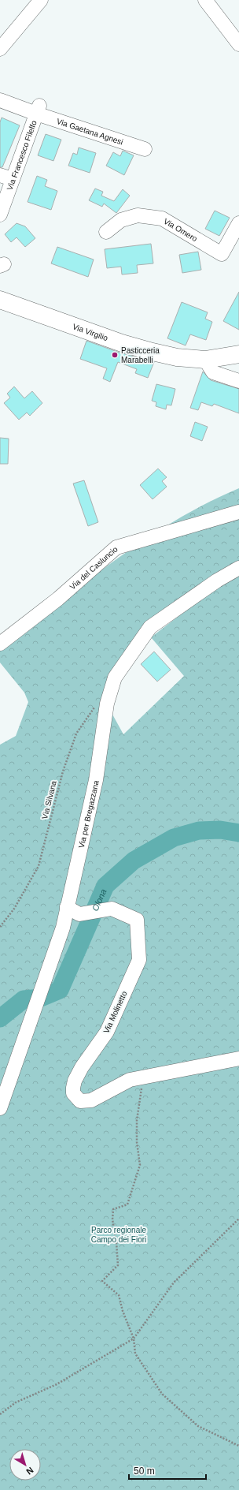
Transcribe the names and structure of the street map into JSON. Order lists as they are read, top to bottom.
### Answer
{
  "streets": {
    "main road": ["Via Virgilio"],
    "street": [
      "Via Gaetana Agnesi",
      "Via Francesco Filelfo",
      "Via Omero",
      "Via del Casluncio",
      "Via per Bregazzana",
      "Via Molinetto"
    ],
    "path": ["Via Silvana"]
  },
  "crossings": [
    ["Via Gaetana Agnesi", "Via Francesco Filelfo"],
    ["Via per Bregazzana", "Via Molinetto"]
  ],
  "water": ["Olona"],
  "parks": ["Parco regionale Campo dei Fiori"],
  "places": ["Pasticceria Marabelli"],
  "scale_bar": "50 m",
  "north": "bottom right"
}
